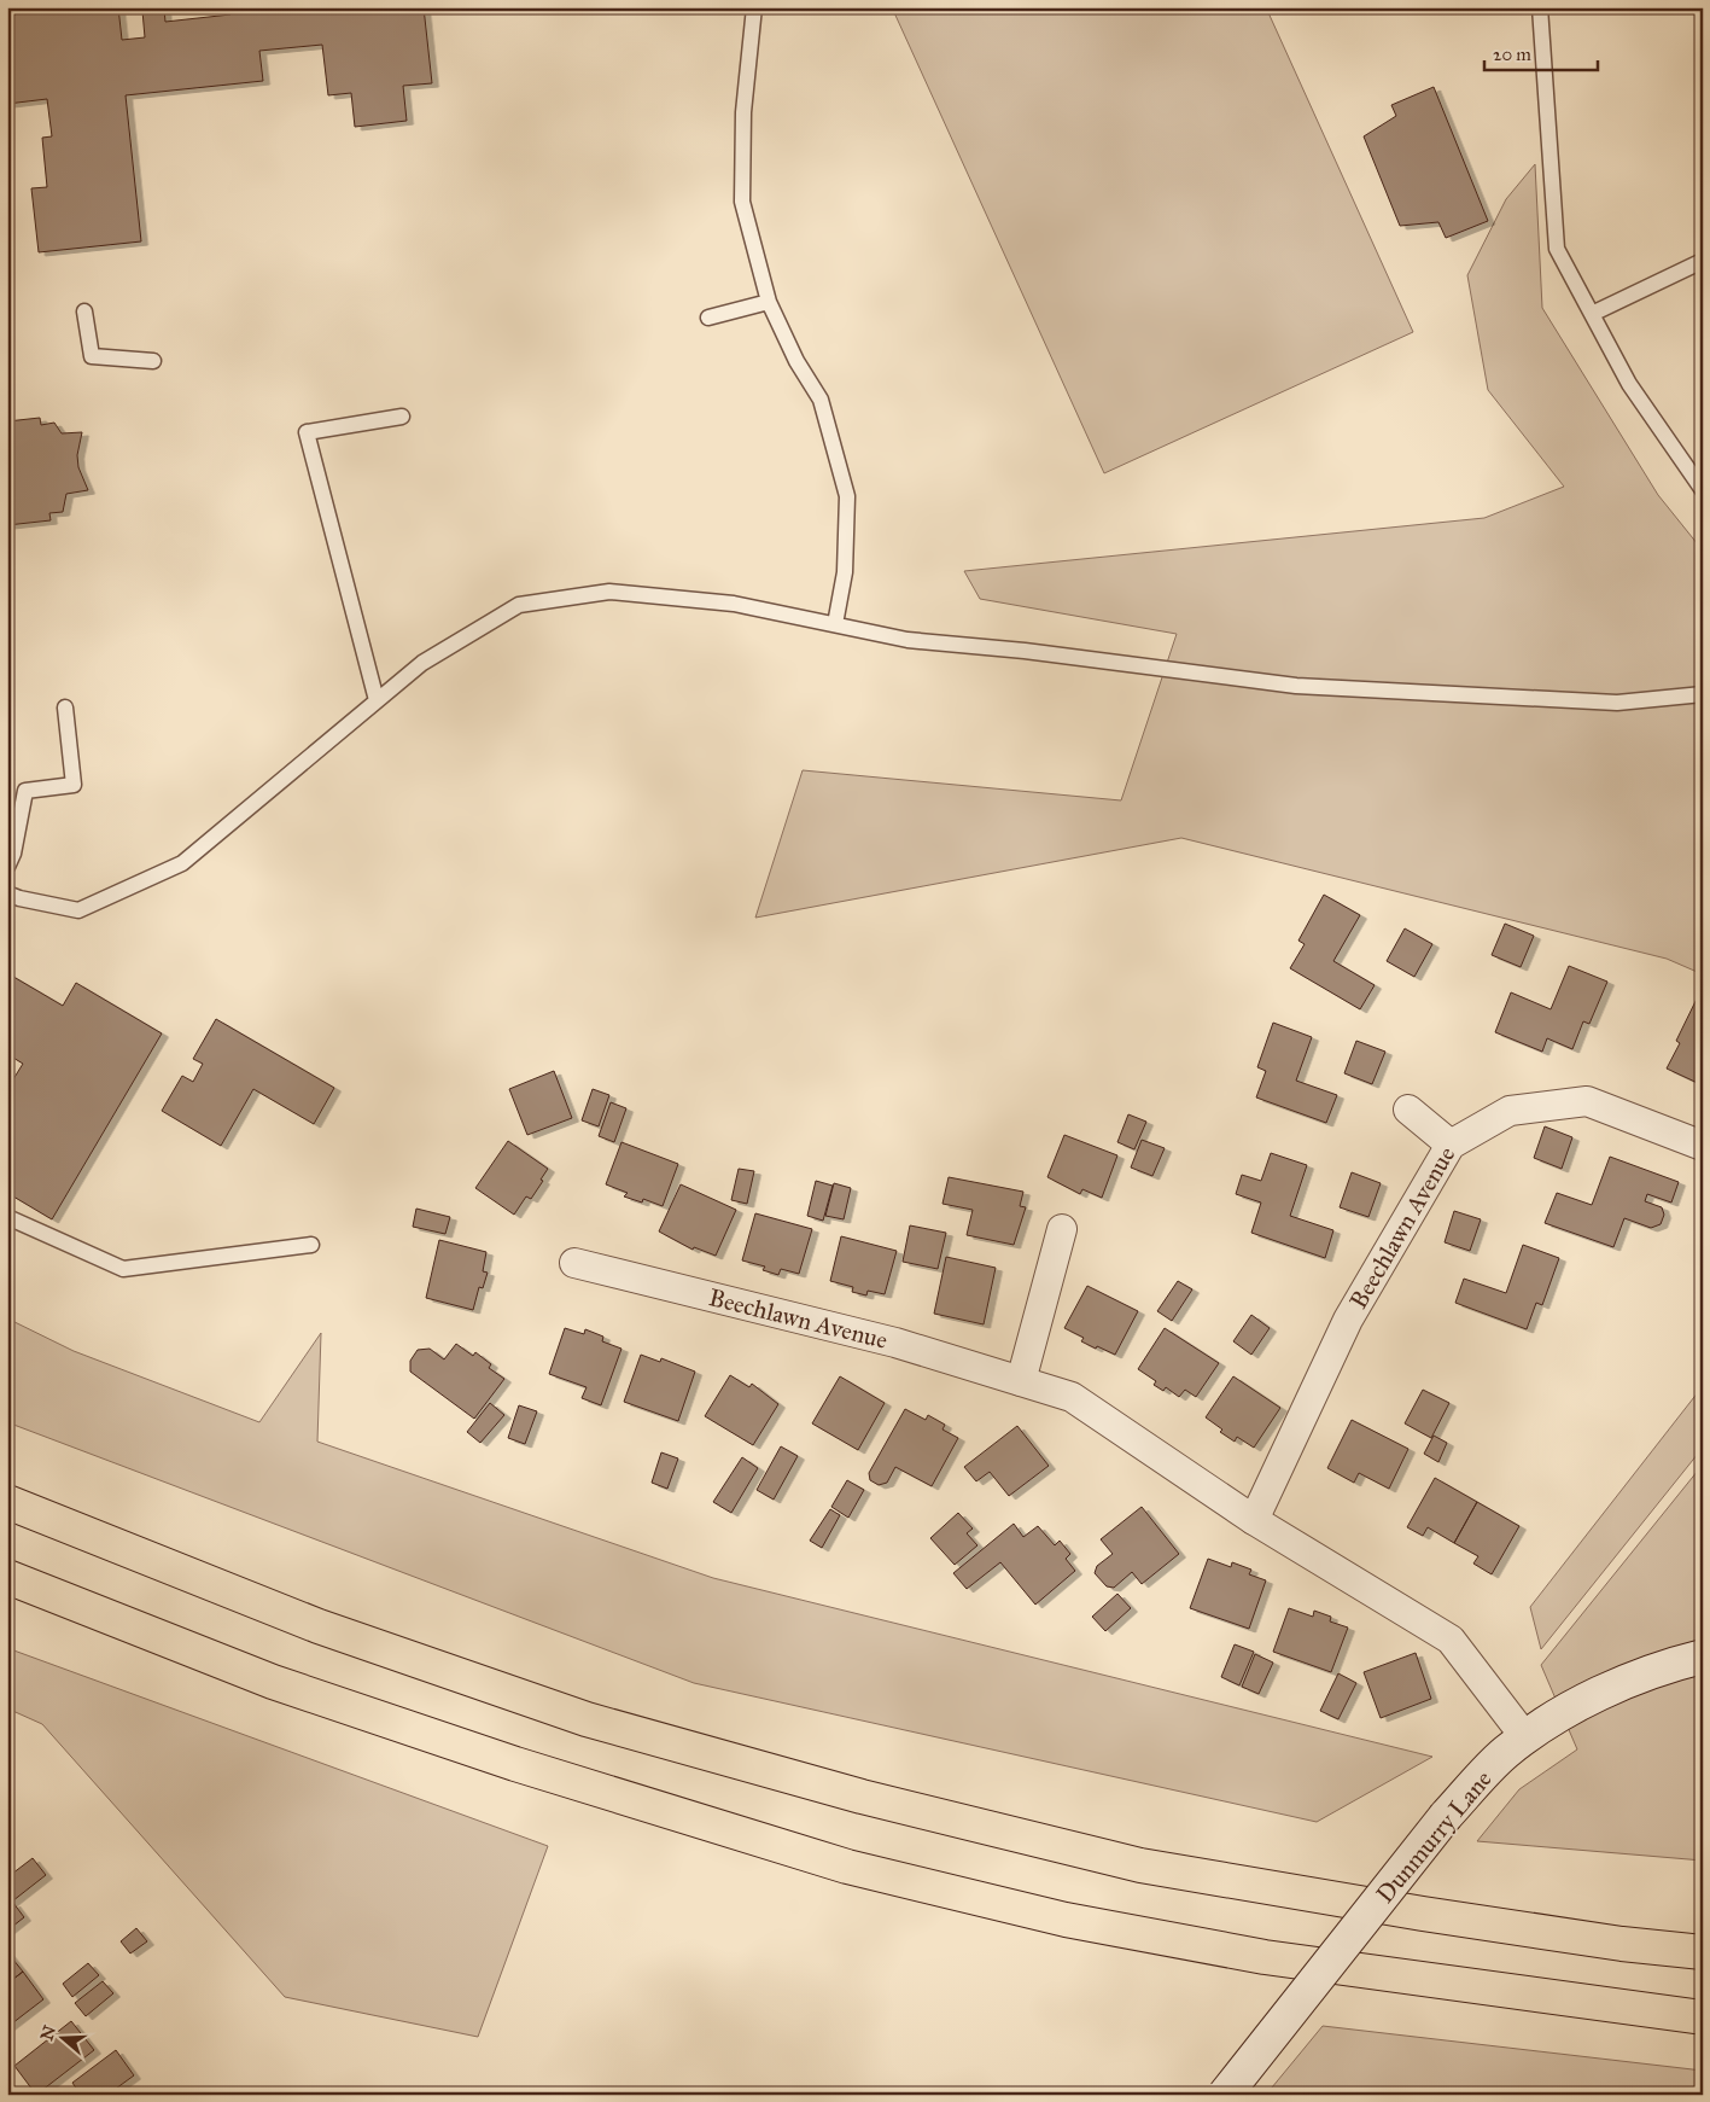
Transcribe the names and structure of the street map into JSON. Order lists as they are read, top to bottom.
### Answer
{
  "streets": {
    "street": ["Beechlawn Avenue", "Dunmurry Lane"]
  },
  "crossings": [
    ["Beechlawn Avenue", "Dunmurry Lane"]
  ],
  "scale_bar": "20 m",
  "north": "left"
}
